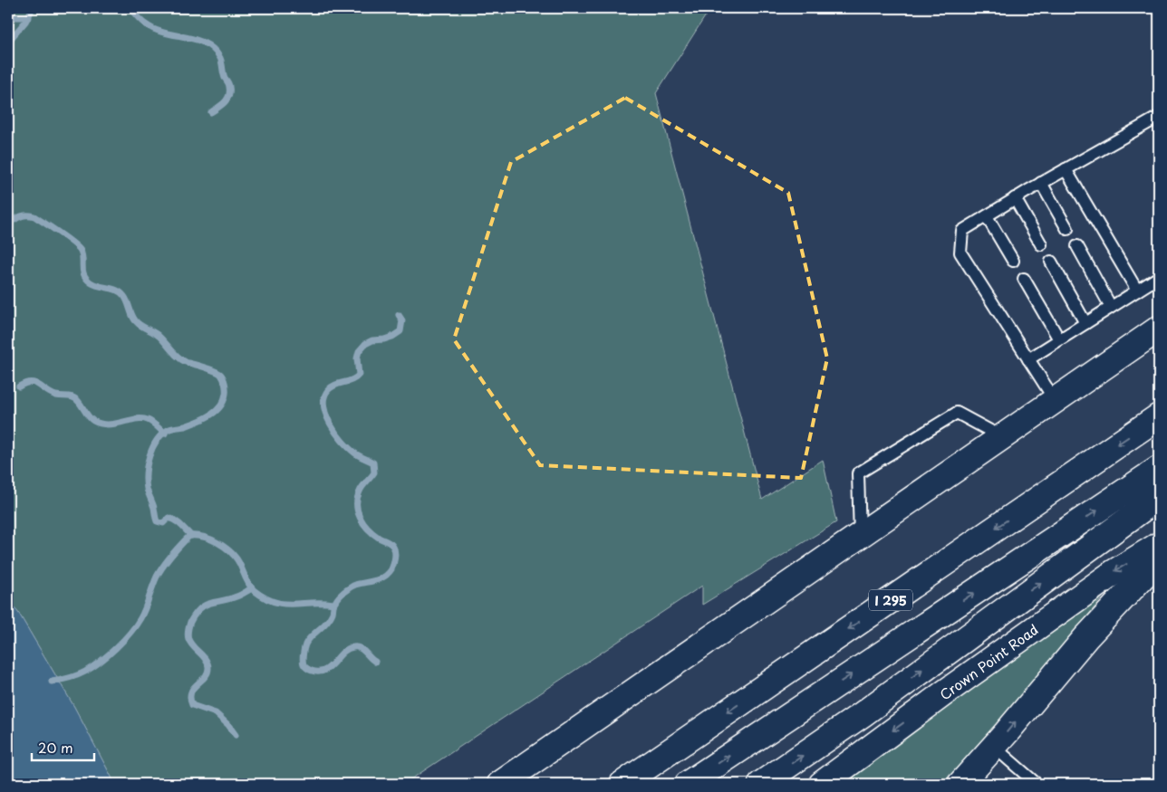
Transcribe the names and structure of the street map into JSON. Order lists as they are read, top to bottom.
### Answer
{
  "streets": {
    "main road": ["I 295", "Crown Point Road"]
  },
  "scale_bar": "20 m"
}
